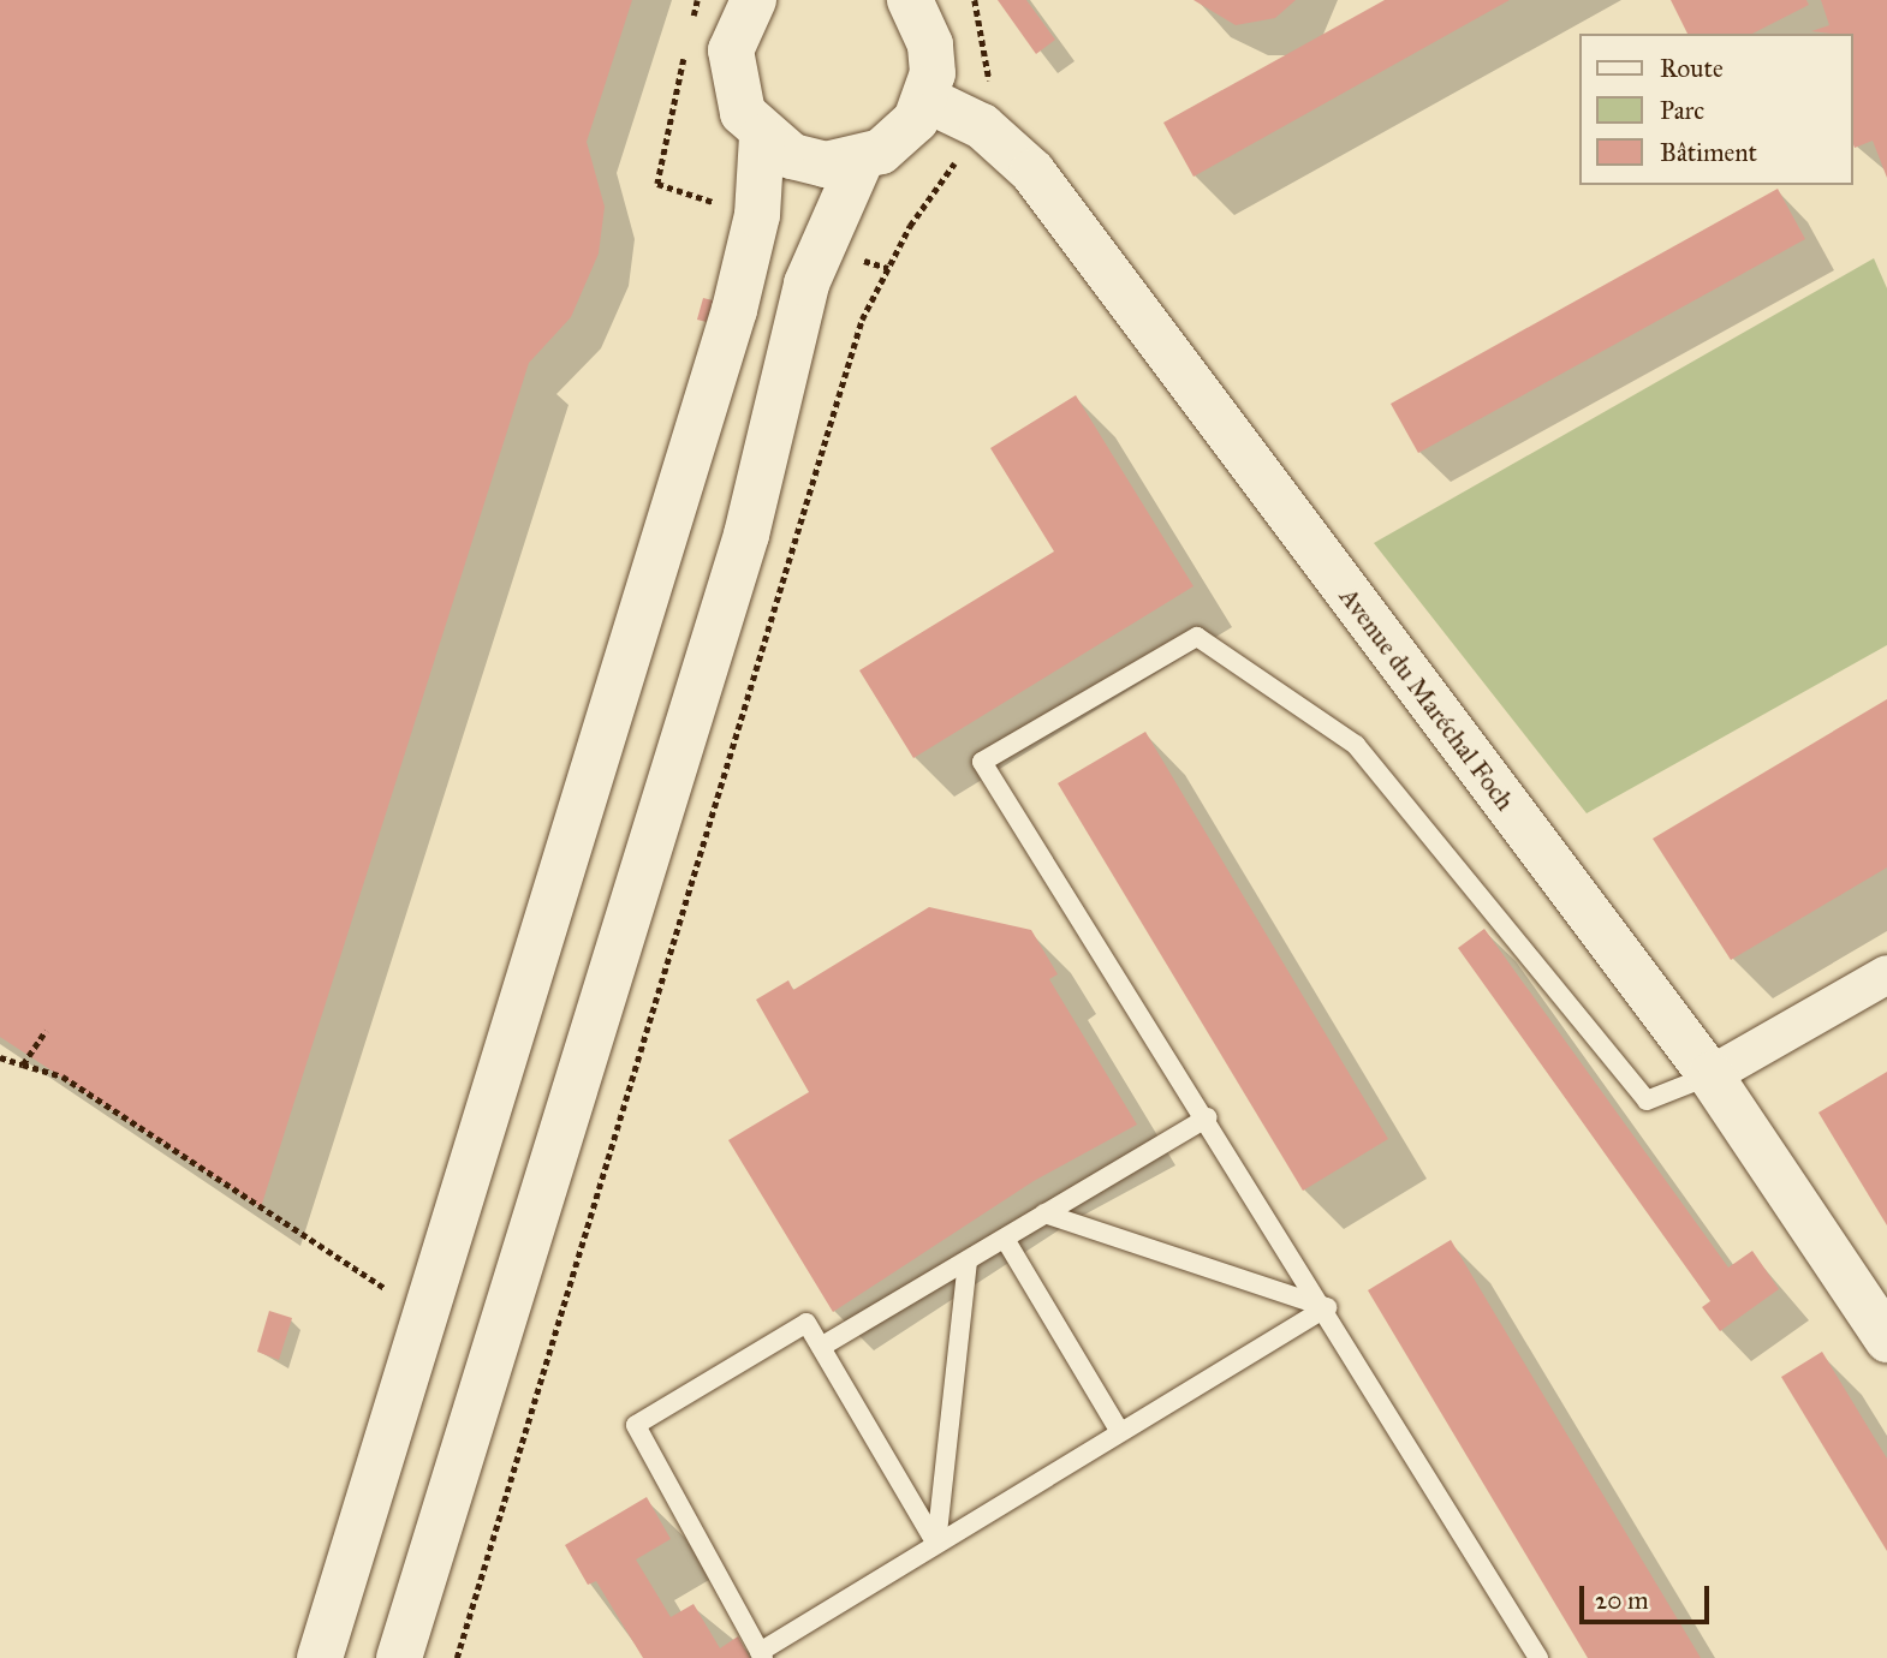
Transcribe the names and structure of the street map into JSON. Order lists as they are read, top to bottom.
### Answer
{
  "streets": {
    "main road": ["Avenue du Maréchal Foch"]
  },
  "legend": ["Route", "Parc", "Bâtiment"],
  "scale_bar": "20 m"
}
